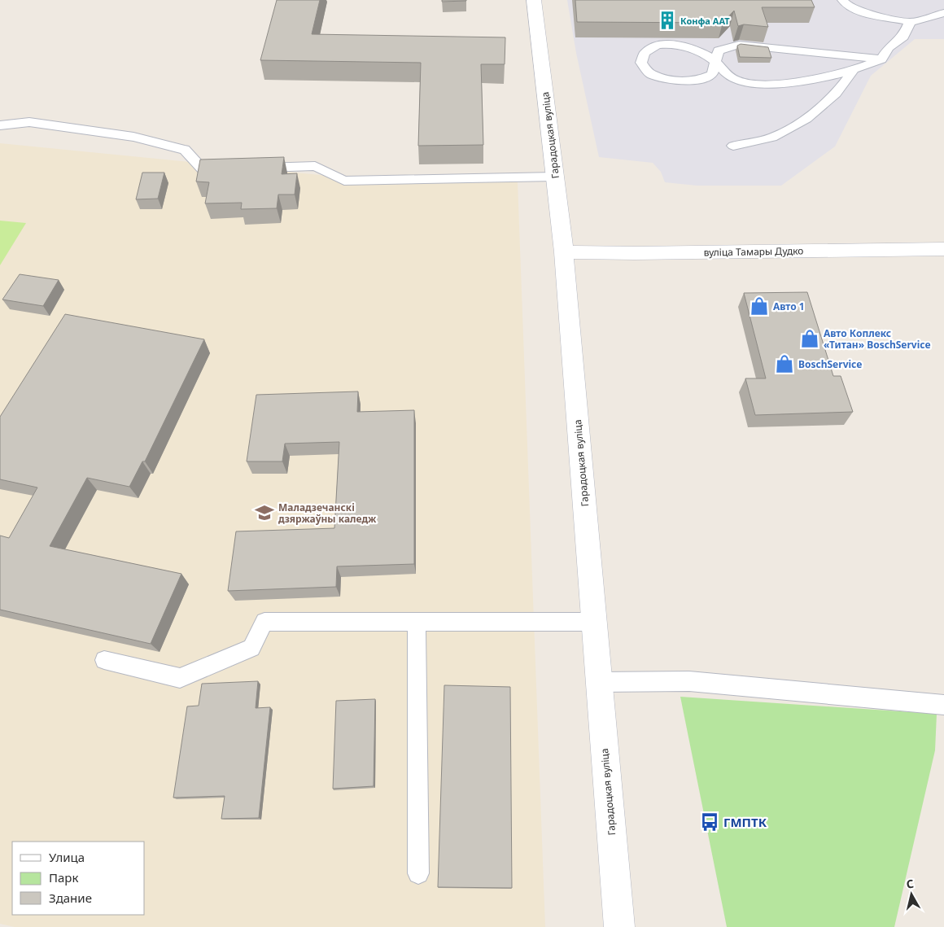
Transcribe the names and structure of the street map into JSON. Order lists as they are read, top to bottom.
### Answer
{
  "streets": {
    "street": ["Гарадоцкая вуліца", "вуліца Тамары Дудко"]
  },
  "crossings": [
    ["Гарадоцкая вуліца", "вуліца Тамары Дудко"]
  ],
  "places": {
    "building": ["Конфа ААТ"],
    "shop": ["Авто 1", "Авто Коплекс «Титан» BoschService", "BoschService"],
    "school or university": ["Маладзечанскі дзяржаўны каледж"],
    "bus stop": ["ГМПТК"]
  },
  "legend": ["Улица", "Парк", "Здание"],
  "north": "top"
}
